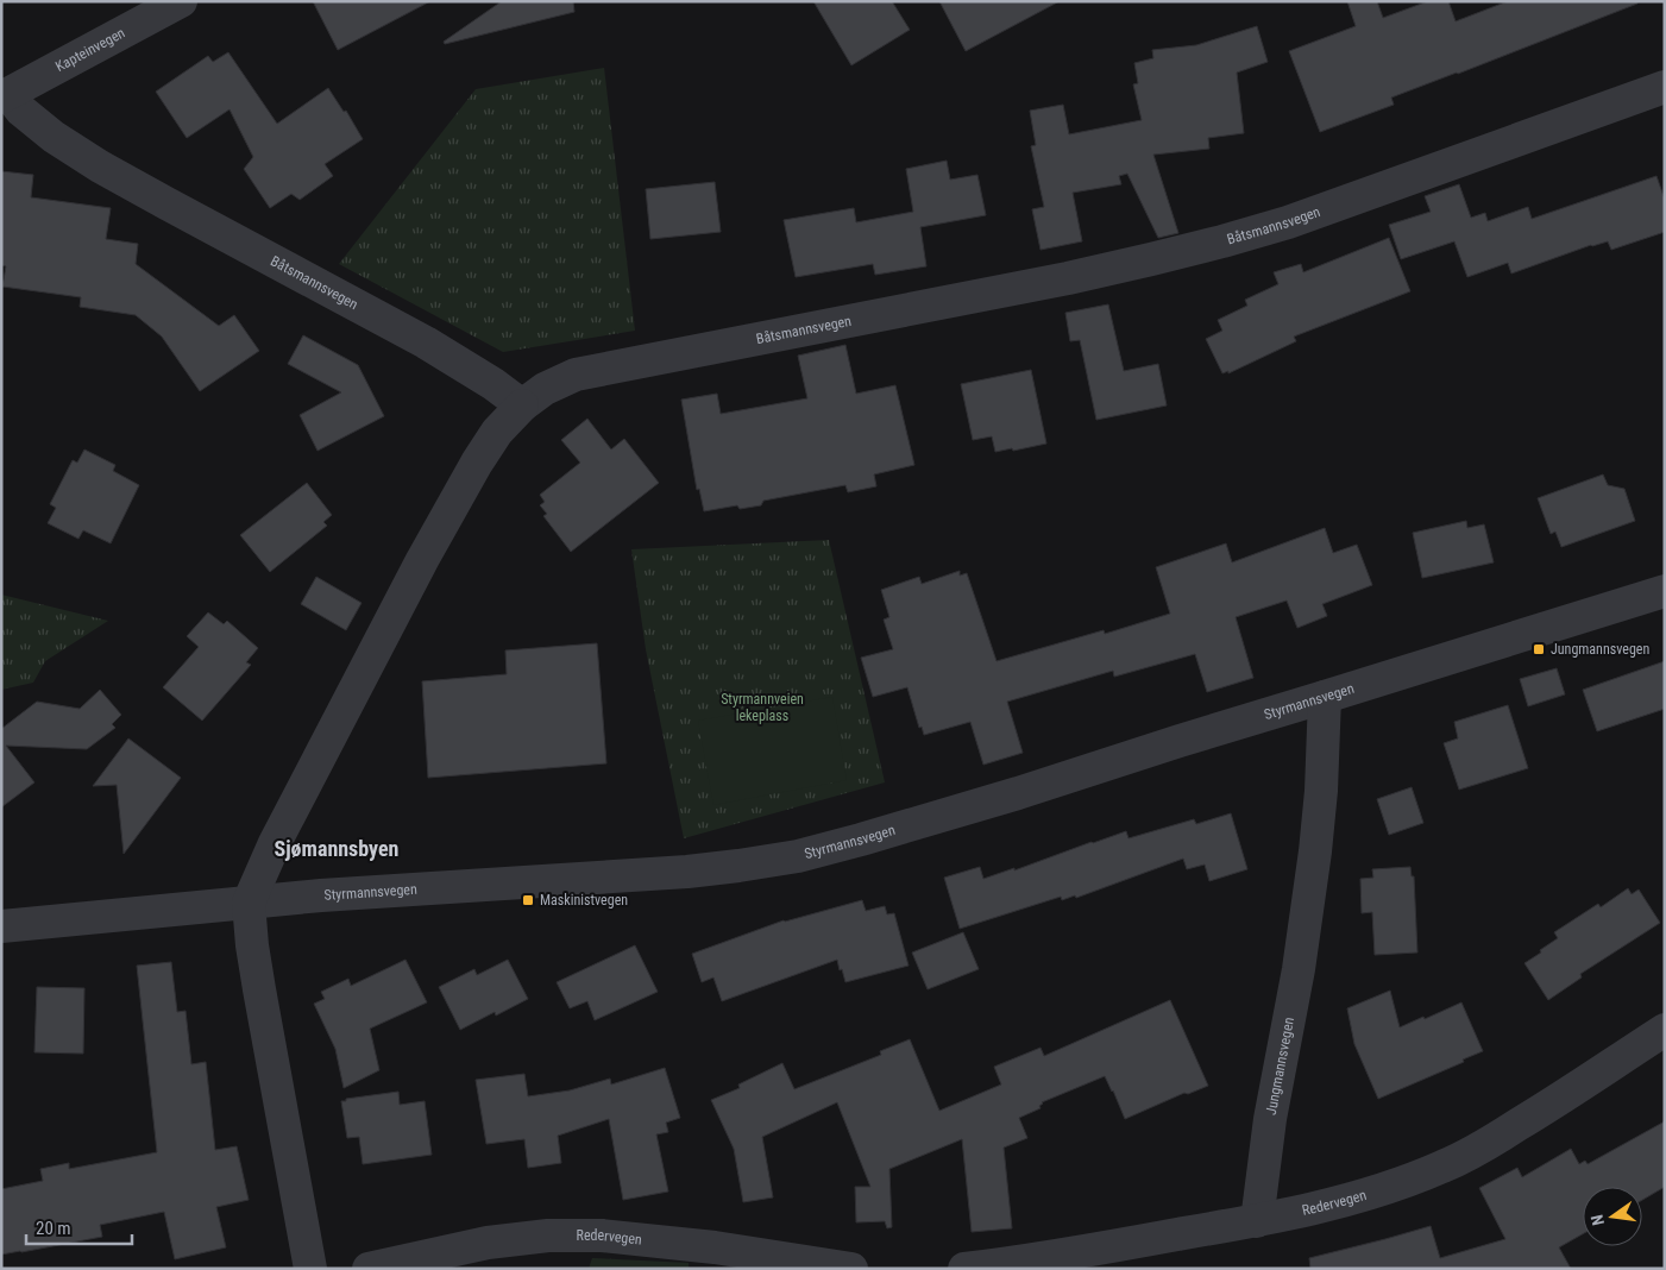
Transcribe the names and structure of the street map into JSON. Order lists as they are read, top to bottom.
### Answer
{
  "streets": {
    "street": [
      "Kapteinvegen",
      "Båtsmannsvegen",
      "Styrmannsvegen",
      "Jungmannsvegen",
      "Redervegen"
    ]
  },
  "crossings": [
    ["Kapteinvegen", "Båtsmannsvegen"],
    ["Styrmannsvegen", "Jungmannsvegen"],
    ["Jungmannsvegen", "Redervegen"]
  ],
  "districts": ["Sjømannsbyen"],
  "parks": ["Styrmannveien lekeplass"],
  "places": {
    "transit": ["Jungmannsvegen", "Maskinistvegen"]
  },
  "scale_bar": "20 m",
  "north": "left"
}
